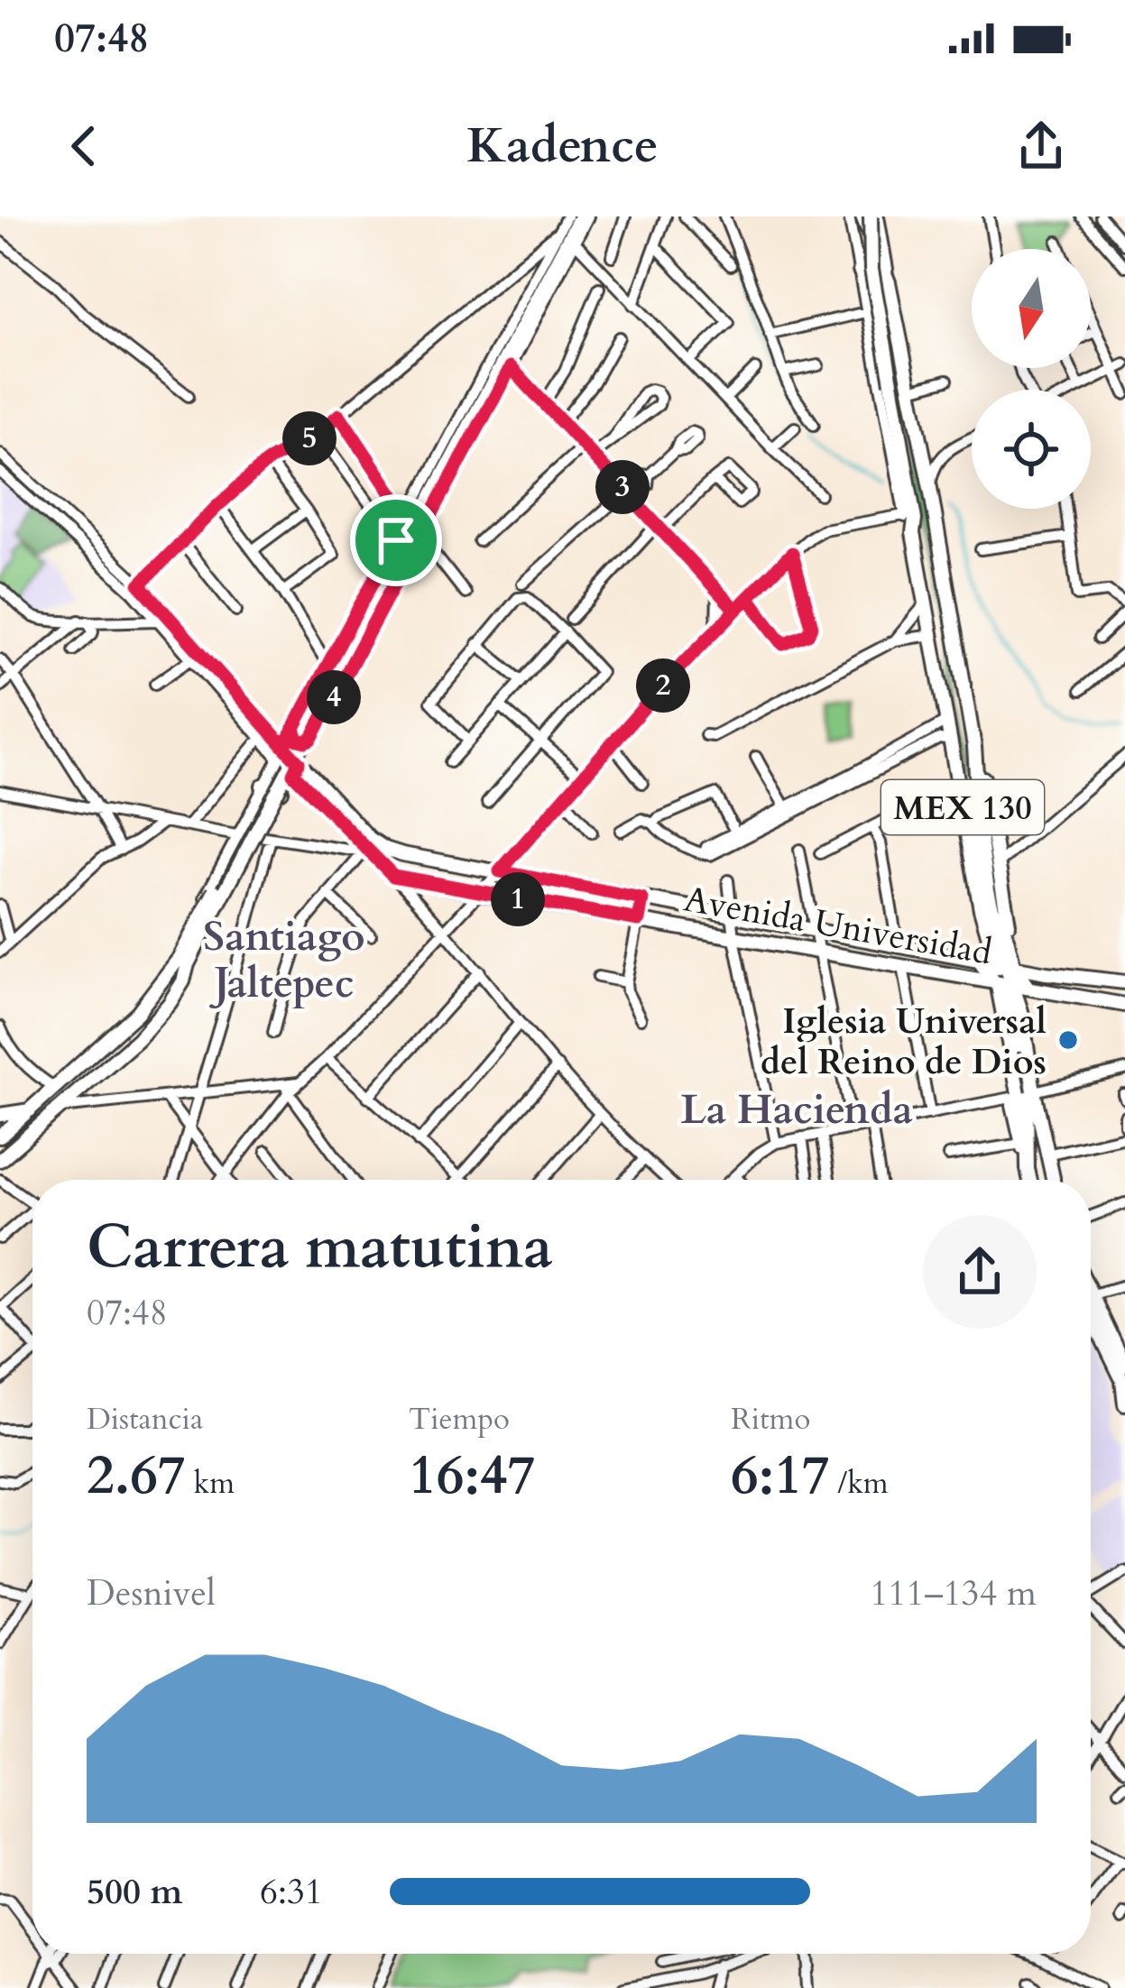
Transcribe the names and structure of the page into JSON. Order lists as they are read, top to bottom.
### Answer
{
  "streets": {
    "main road": ["MEX 130", "Avenida Universidad"]
  },
  "crossings": [
    ["MEX 130", "Avenida Universidad"]
  ],
  "districts": ["Santiago Jaltepec", "La Hacienda"],
  "places": ["Iglesia Universal del Reino de Dios"],
  "north": "bottom",
  "page": {
    "status": "07:48",
    "header": "Kadence",
    "pins": [
      "5",
      "3",
      "2",
      "4",
      "1"
    ],
    "heading": ["Carrera matutina", "07:48"],
    "stats": [
      ["Distancia", "2.67 km"],
      ["Tiempo", "16:47"],
      ["Ritmo", "6:17 /km"]
    ],
    "chart": ["Desnivel", "111–134 m"],
    "list": [
      {
        "name": "500 m",
        "note": "6:31"
      }
    ]
  }
}
